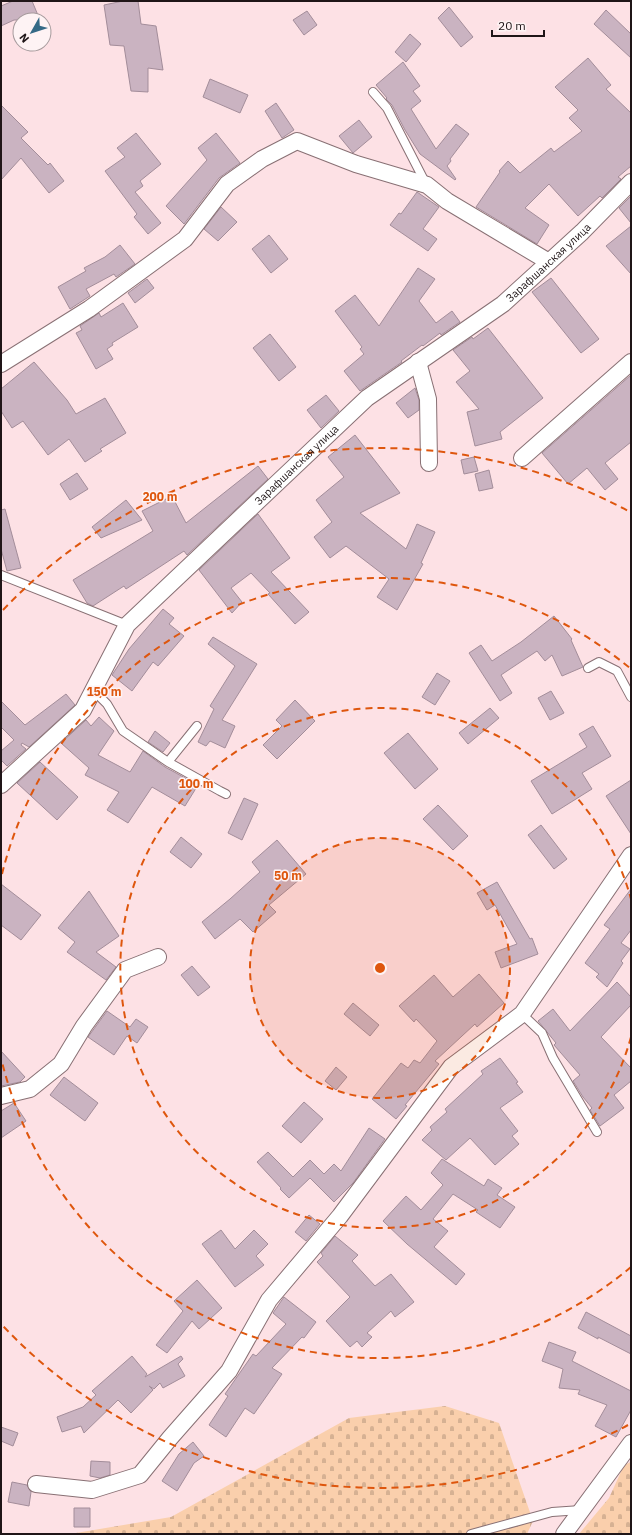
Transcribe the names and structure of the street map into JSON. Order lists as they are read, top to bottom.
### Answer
{
  "streets": {
    "street": ["Зарафшанская улица"]
  },
  "scale_bar": "20 m",
  "north": "bottom left",
  "rings": [
    "200 m",
    "150 m",
    "100 m",
    "50 m"
  ]
}
